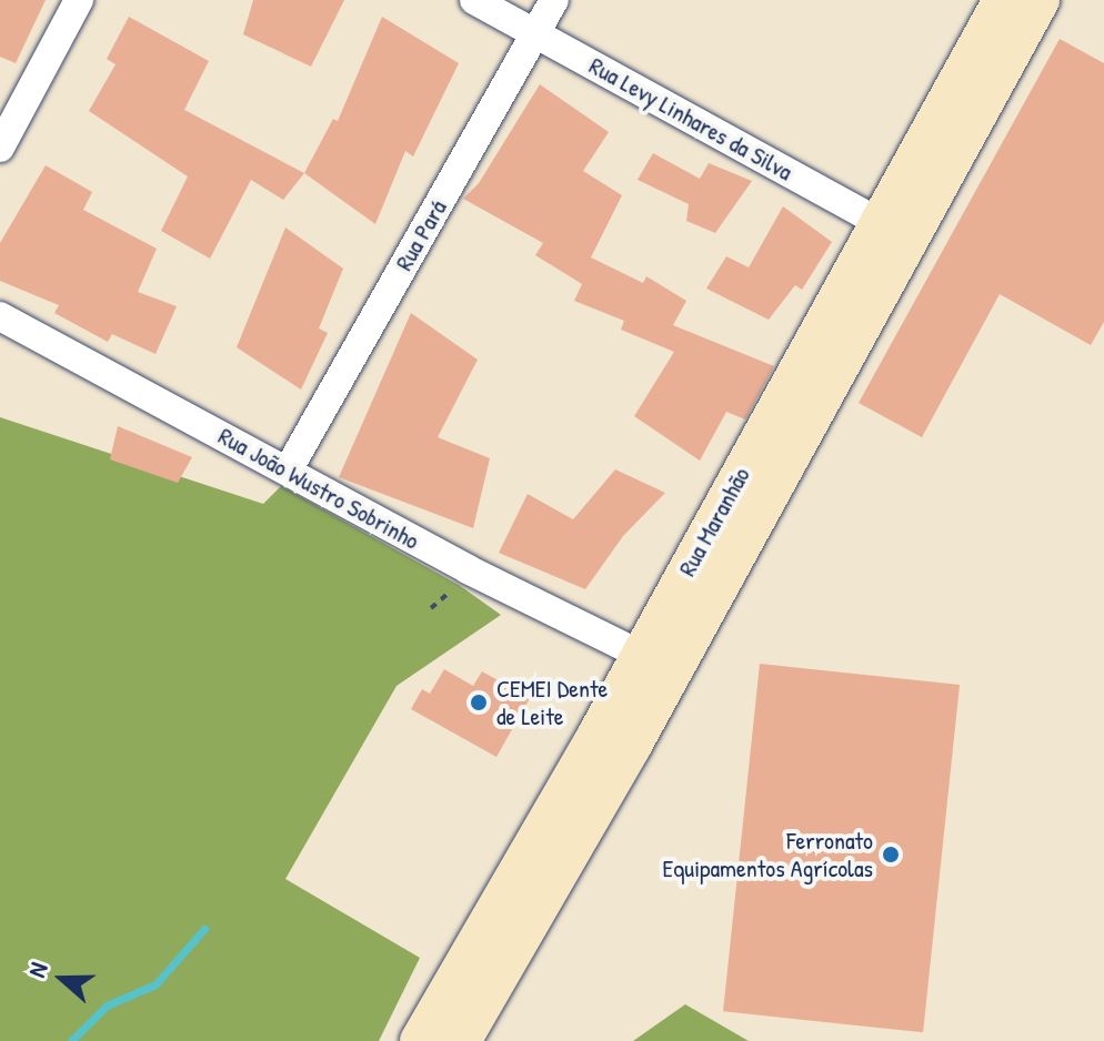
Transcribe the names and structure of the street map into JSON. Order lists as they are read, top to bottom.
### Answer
{
  "streets": {
    "street": [
      "Rua Levy Linhares da Silva",
      "Rua Pará",
      "Rua João Wustro Sobrinho",
      "Rua Maranhão"
    ]
  },
  "crossings": [
    ["Rua Levy Linhares da Silva", "Rua Pará"],
    ["Rua Levy Linhares da Silva", "Rua Maranhão"],
    ["Rua Pará", "Rua João Wustro Sobrinho"],
    ["Rua João Wustro Sobrinho", "Rua Maranhão"]
  ],
  "places": ["CEMEI Dente de Leite", "Ferronato Equipamentos Agrícolas"],
  "north": "left"
}
